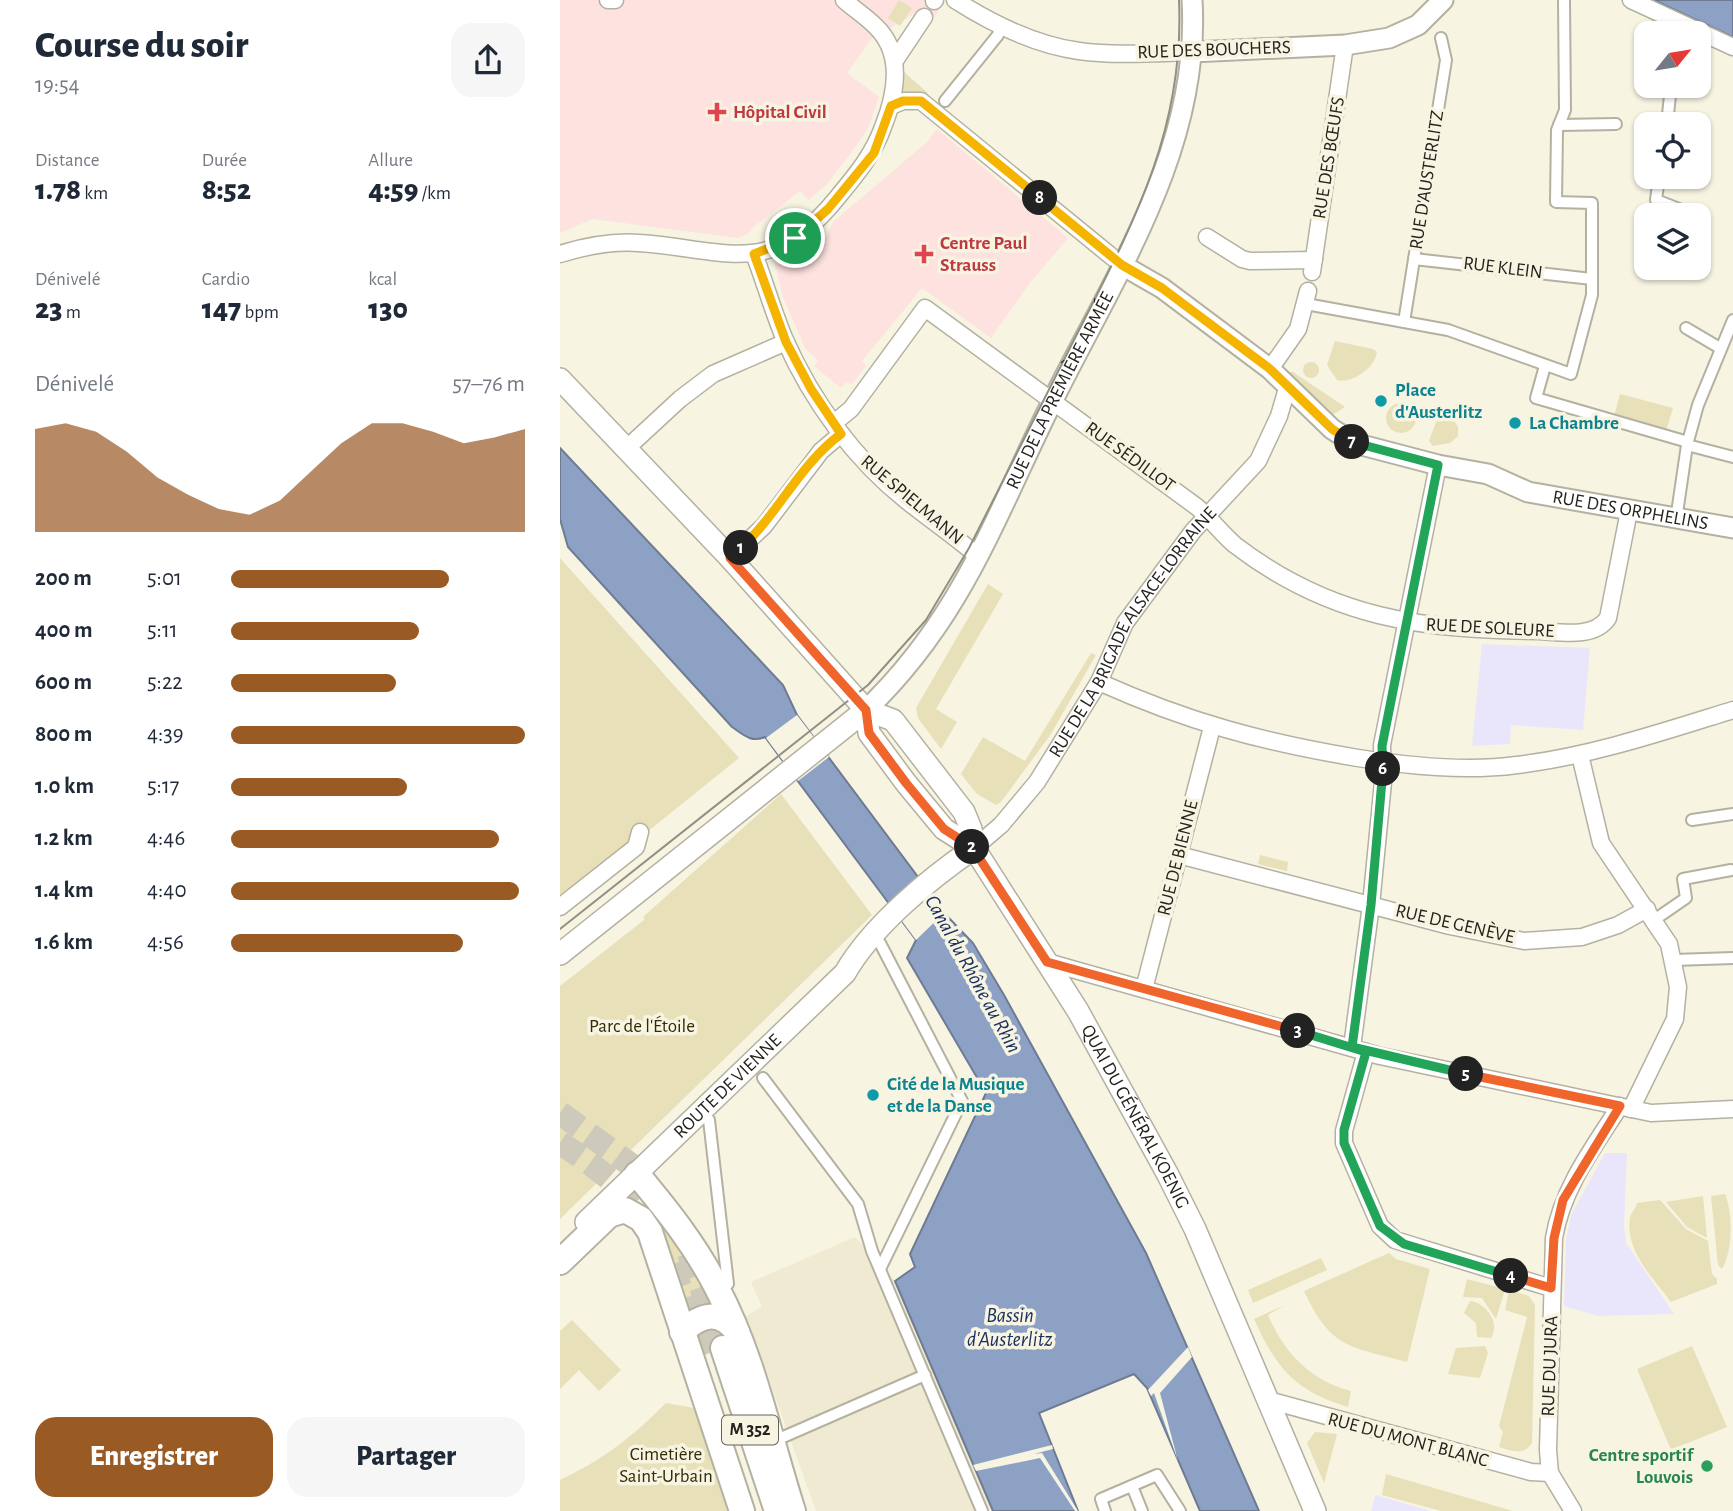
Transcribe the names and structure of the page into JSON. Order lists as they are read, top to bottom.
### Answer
{
  "streets": {
    "main road": [
      "RUE DE LA PREMIÈRE ARMÉE",
      "RUE DE LA BRIGADE ALSACE-LORRAINE",
      "ROUTE DE VIENNE",
      "QUAI DU GÉNÉRAL KOENIG",
      "M 352"
    ],
    "street": [
      "RUE DES BOUCHERS",
      "RUE DES BŒUFS",
      "RUE D'AUSTERLITZ",
      "RUE KLEIN",
      "RUE SÉDILLOT",
      "RUE SPIELMANN",
      "RUE DES ORPHELINS",
      "RUE DE SOLEURE",
      "RUE DE BIENNE",
      "RUE DE GENÈVE",
      "RUE DU JURA",
      "RUE DU MONT BLANC"
    ]
  },
  "crossings": [
    ["RUE DES BOUCHERS", "RUE DES BŒUFS"],
    ["RUE DES BOUCHERS", "RUE DE LA PREMIÈRE ARMÉE"],
    ["RUE D'AUSTERLITZ", "RUE KLEIN"],
    ["RUE DE LA PREMIÈRE ARMÉE", "RUE SÉDILLOT"],
    ["RUE DE LA PREMIÈRE ARMÉE", "RUE SPIELMANN"],
    ["RUE DE LA PREMIÈRE ARMÉE", "QUAI DU GÉNÉRAL KOENIG"],
    ["RUE SÉDILLOT", "RUE SPIELMANN"],
    ["RUE SÉDILLOT", "RUE DE SOLEURE"],
    ["RUE SÉDILLOT", "RUE DE LA BRIGADE ALSACE-LORRAINE"],
    ["RUE DES ORPHELINS", "RUE DE SOLEURE"],
    ["RUE DE SOLEURE", "RUE DE LA BRIGADE ALSACE-LORRAINE"],
    ["RUE DE LA BRIGADE ALSACE-LORRAINE", "ROUTE DE VIENNE"],
    ["RUE DE LA BRIGADE ALSACE-LORRAINE", "QUAI DU GÉNÉRAL KOENIG"],
    ["RUE DE BIENNE", "RUE DE GENÈVE"],
    ["QUAI DU GÉNÉRAL KOENIG", "RUE DU MONT BLANC"],
    ["RUE DU JURA", "RUE DU MONT BLANC"]
  ],
  "water": ["Canal du Rhône au Rhin", "Bassin d'Austerlitz"],
  "parks": ["Parc de l'Étoile", "Cimetière Saint-Urbain"],
  "places": {
    "health": ["Hôpital Civil", "Centre Paul Strauss"],
    "other": [
      "Place d'Austerlitz",
      "La Chambre",
      "Cité de la Musique et de la Danse",
      "Centre sportif Louvois"
    ]
  },
  "north": "top right",
  "page": {
    "heading": ["Course du soir", "19:54"],
    "stats": [
      ["Distance", "1.78 km"],
      ["Durée", "8:52"],
      ["Allure", "4:59 /km"],
      ["Dénivelé", "23 m"],
      ["Cardio", "147 bpm"],
      ["kcal", "130"]
    ],
    "pins": [
      "8",
      "7",
      "1",
      "6",
      "2",
      "3",
      "5",
      "4"
    ],
    "chart": ["Dénivelé", "57–76 m"],
    "list": [
      {
        "name": "200 m",
        "note": "5:01"
      },
      {
        "name": "400 m",
        "note": "5:11"
      },
      {
        "name": "600 m",
        "note": "5:22"
      },
      {
        "name": "800 m",
        "note": "4:39"
      },
      {
        "name": "1.0 km",
        "note": "5:17"
      },
      {
        "name": "1.2 km",
        "note": "4:46"
      },
      {
        "name": "1.4 km",
        "note": "4:40"
      },
      {
        "name": "1.6 km",
        "note": "4:56"
      }
    ],
    "buttons": ["Enregistrer", "Partager"]
  }
}
